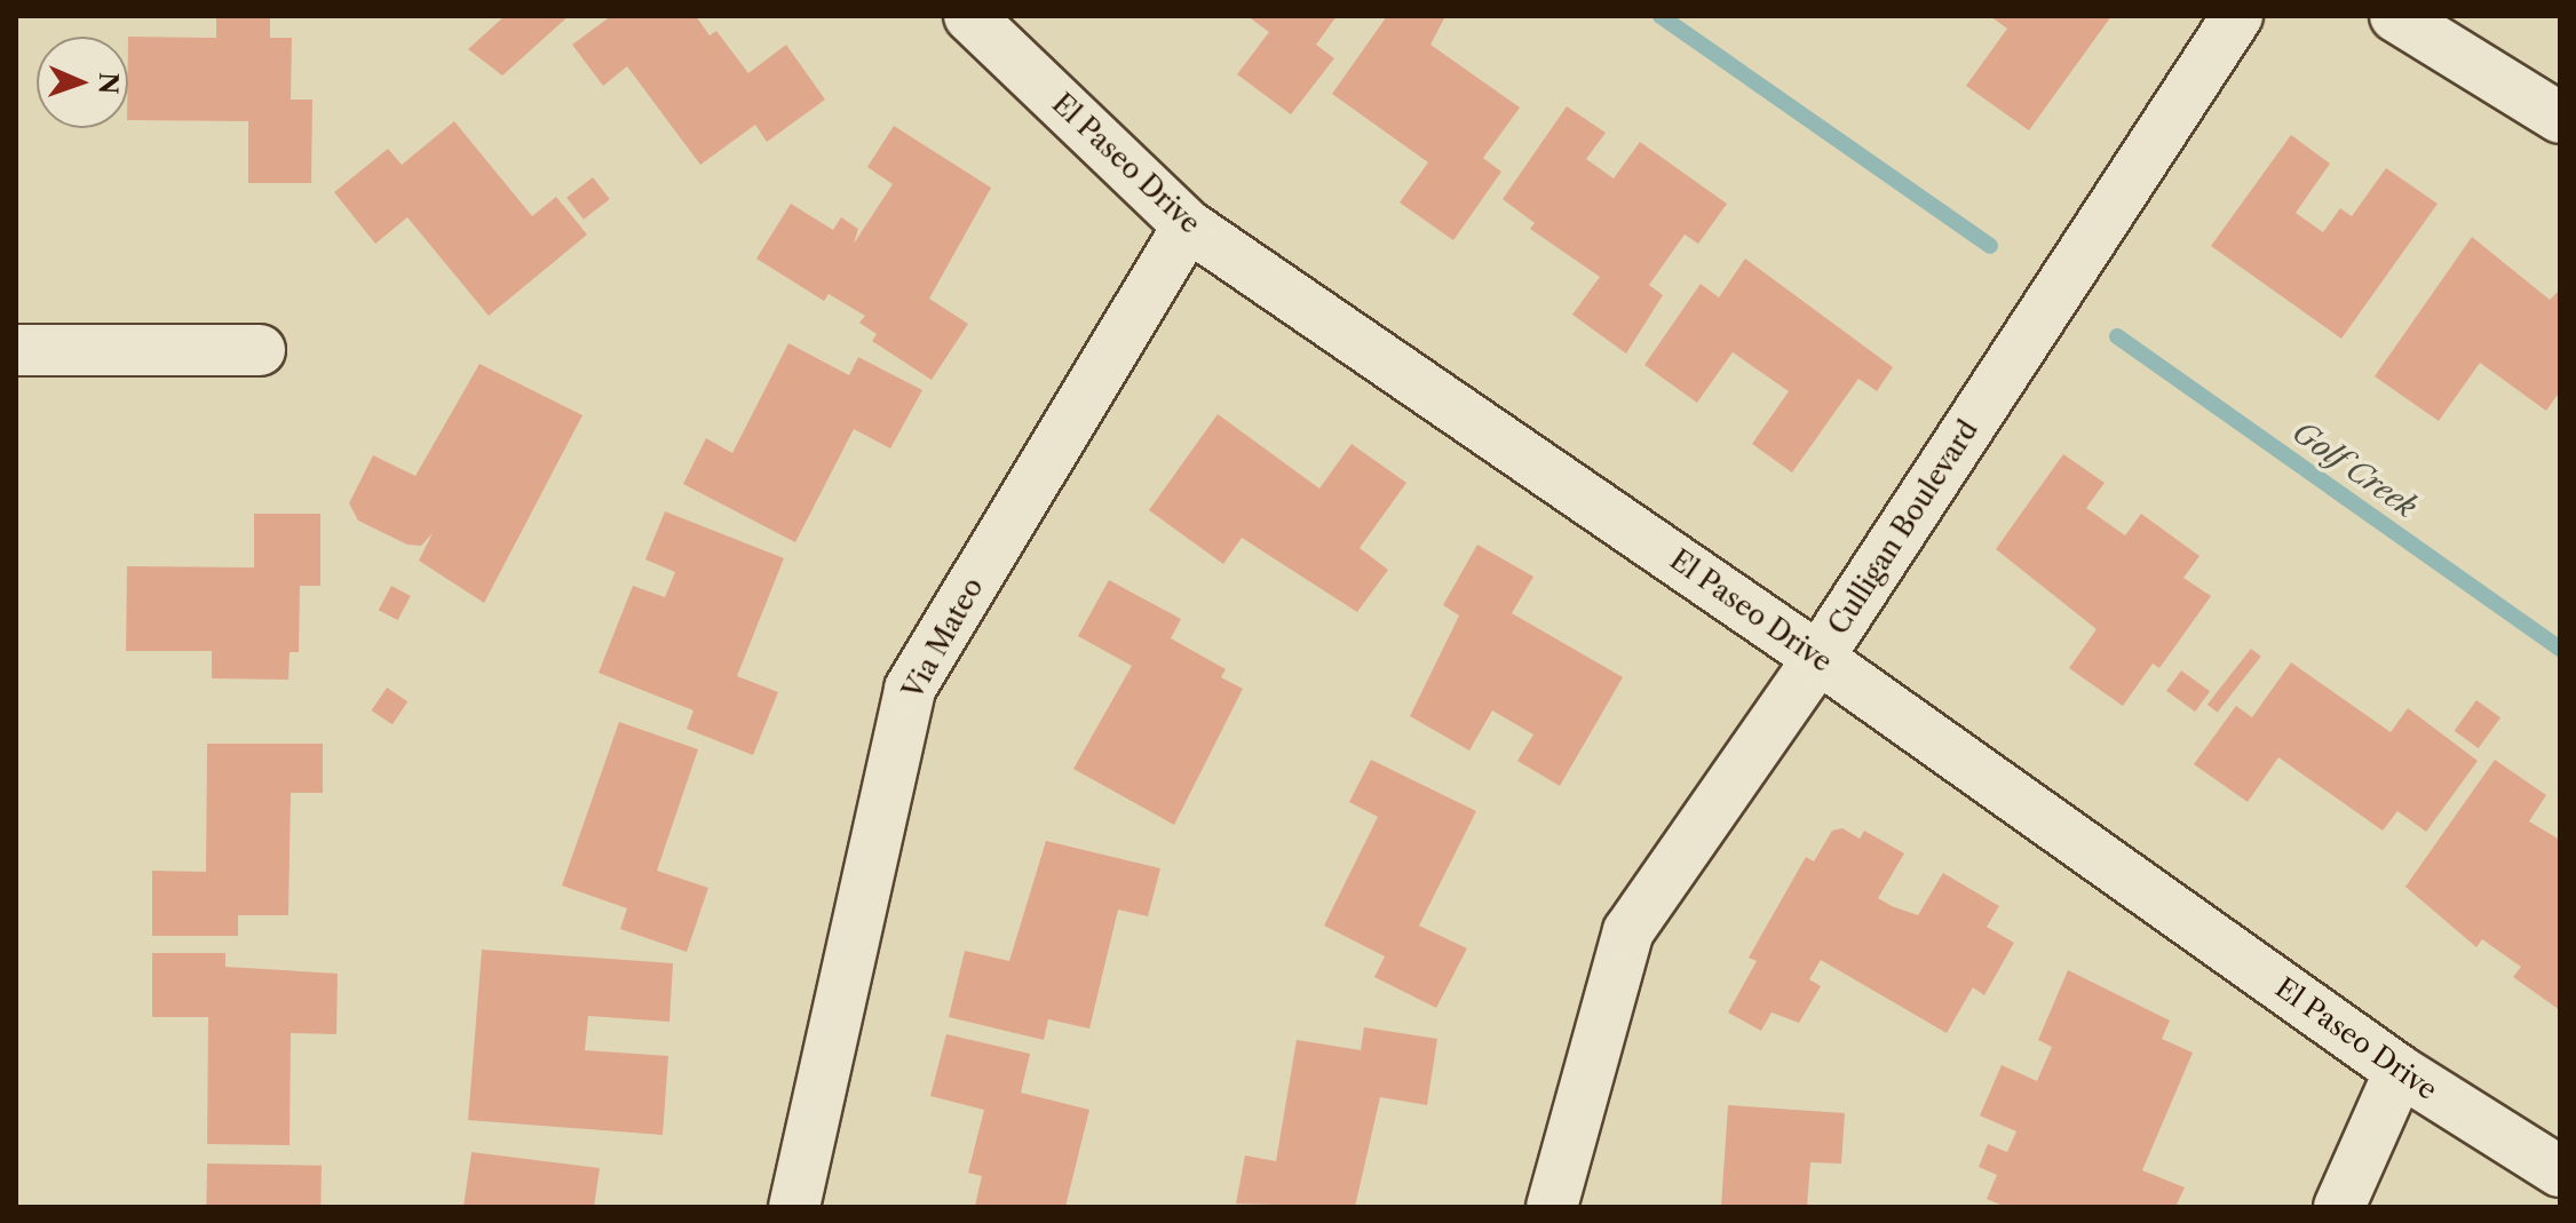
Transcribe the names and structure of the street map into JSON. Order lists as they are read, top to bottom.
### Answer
{
  "streets": {
    "street": ["El Paseo Drive", "Culligan Boulevard", "Via Mateo"]
  },
  "crossings": [
    ["El Paseo Drive", "Culligan Boulevard"],
    ["El Paseo Drive", "Via Mateo"]
  ],
  "water": ["Golf Creek"],
  "north": "right"
}
